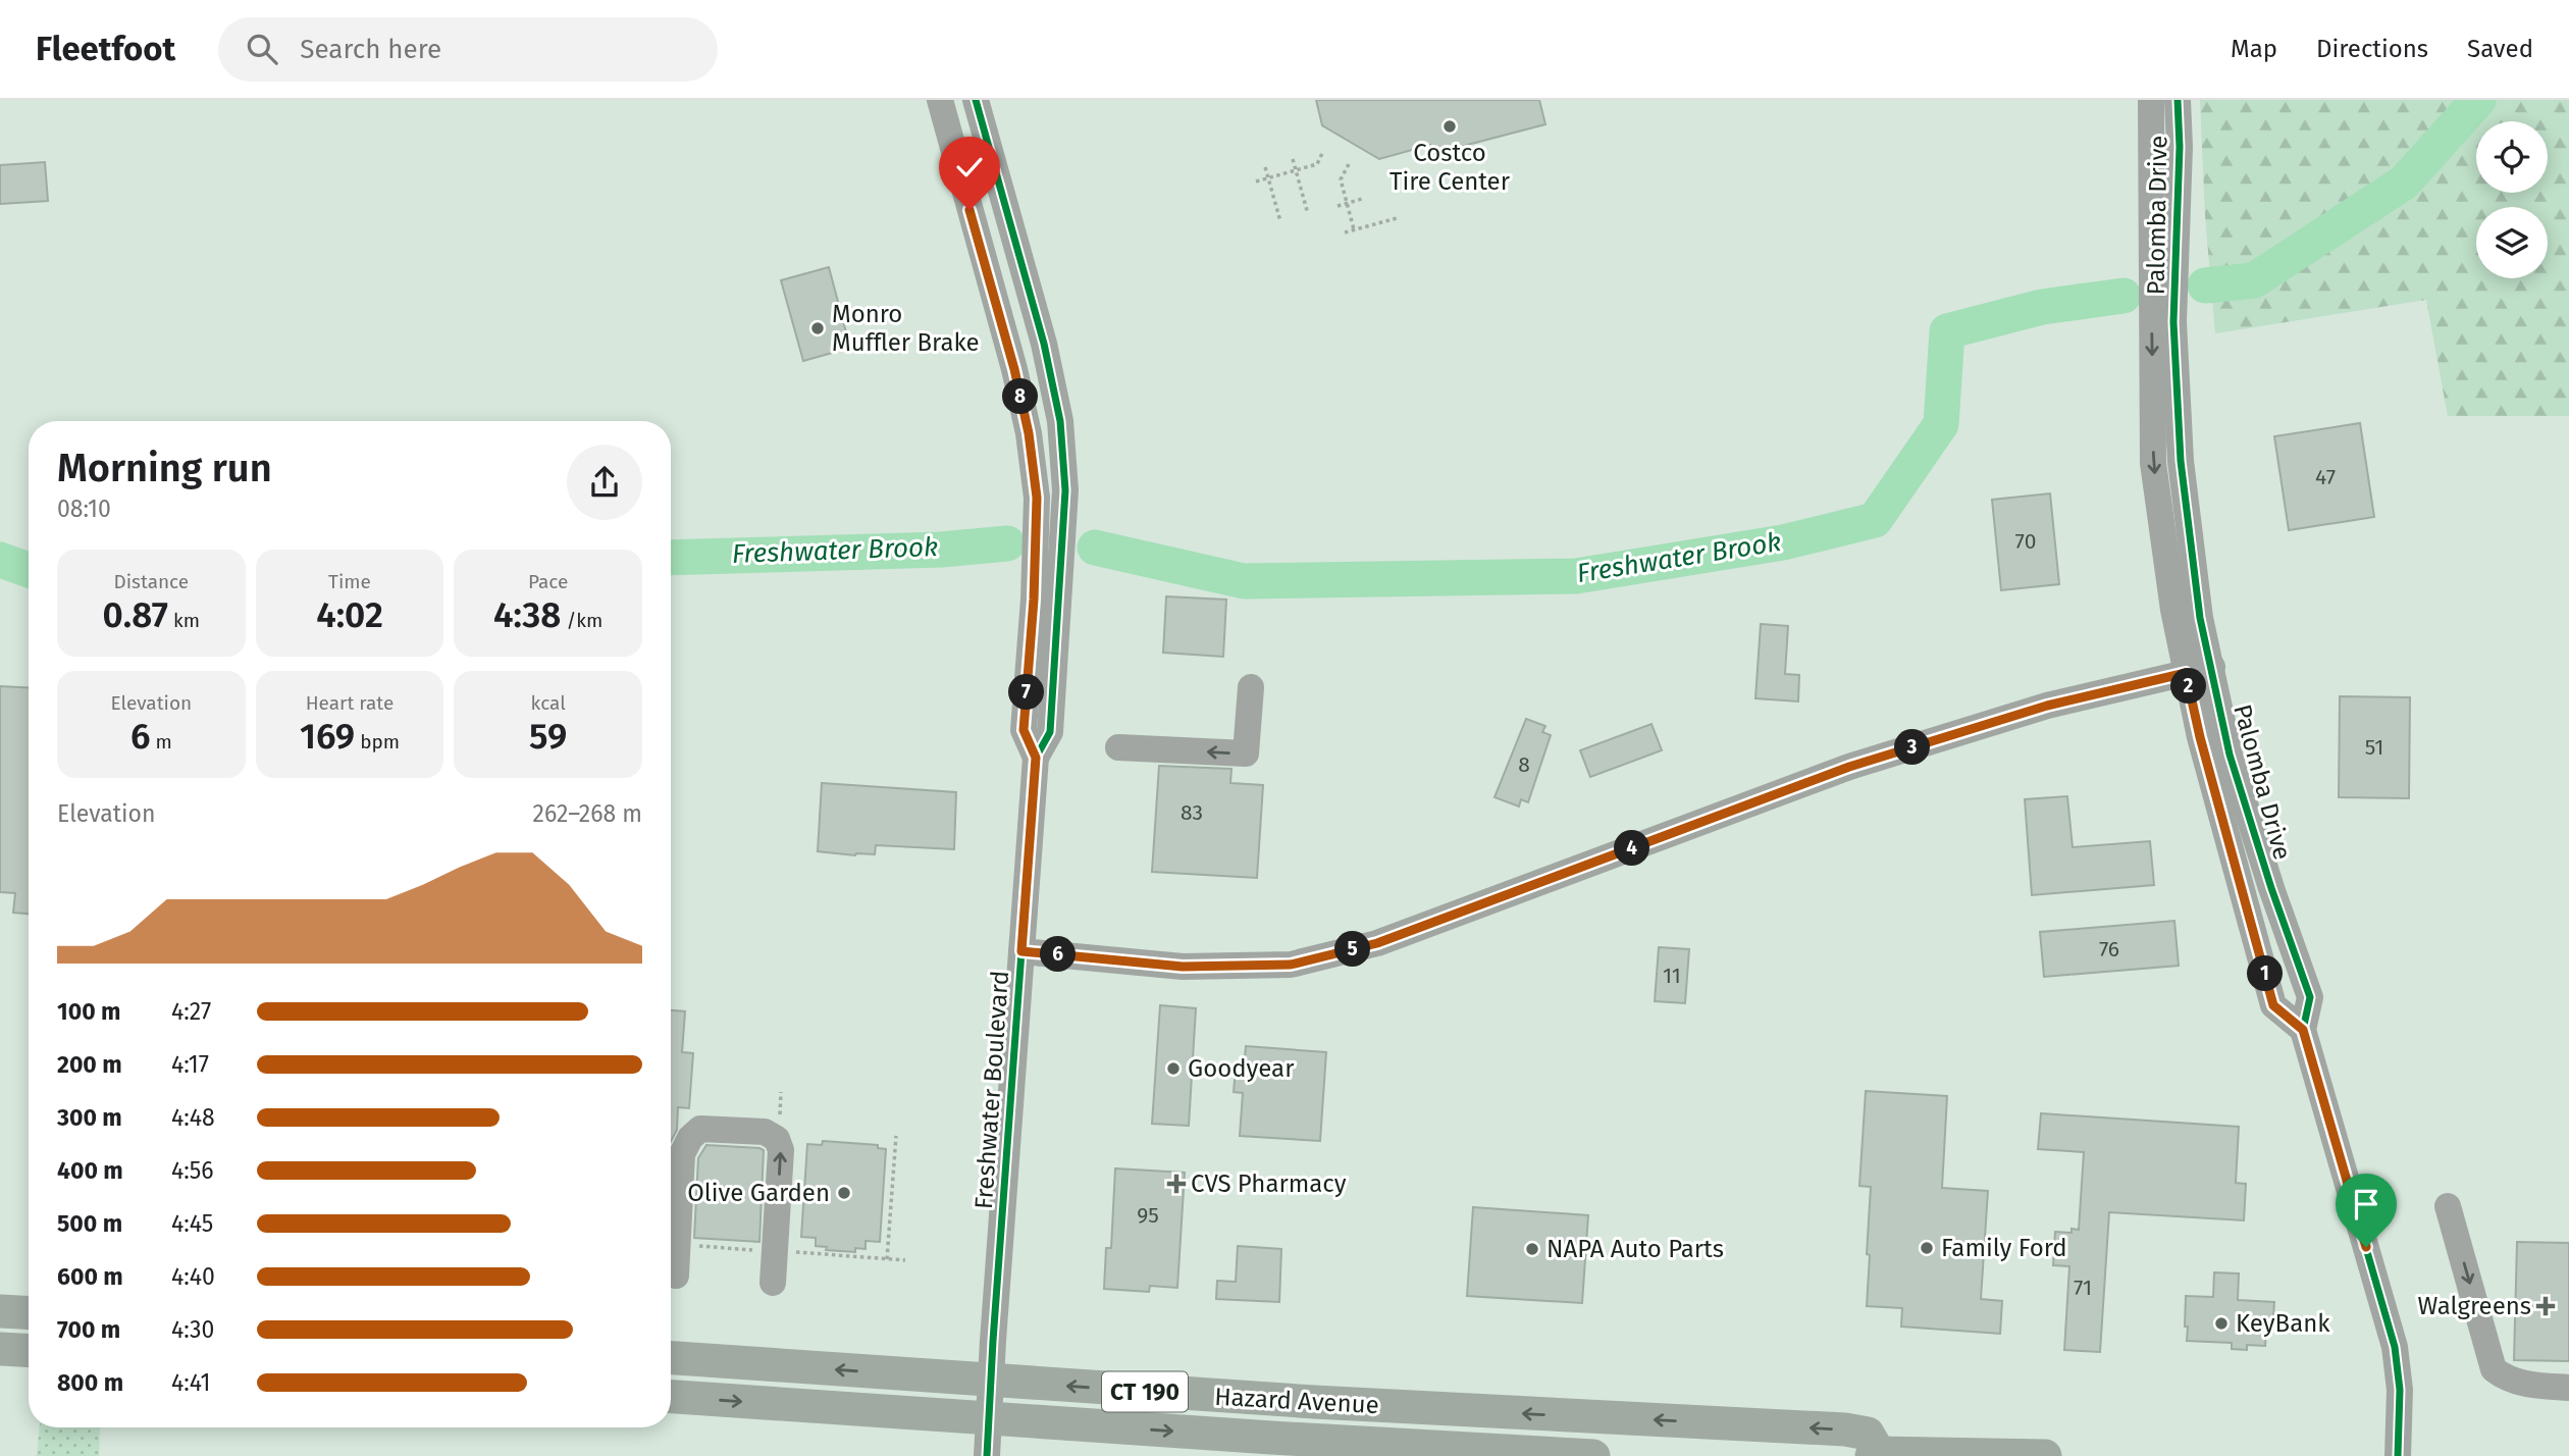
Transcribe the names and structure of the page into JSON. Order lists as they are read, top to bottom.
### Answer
{
  "streets": {
    "main road": ["CT 190", "Hazard Avenue"],
    "street": ["Palomba Drive", "Freshwater Boulevard"]
  },
  "crossings": [
    ["Freshwater Boulevard", "Hazard Avenue"]
  ],
  "water": ["Freshwater Brook"],
  "places": {
    "other": [
      "Costco Tire Center",
      "Monro Muffler Brake",
      "Goodyear",
      "Olive Garden",
      "Family Ford",
      "NAPA Auto Parts",
      "KeyBank"
    ],
    "health": ["CVS Pharmacy", "Walgreens"]
  },
  "house_numbers": [
    "47",
    "70",
    "51",
    "8",
    "83",
    "76",
    "11",
    "95",
    "71"
  ],
  "page": {
    "header": "Fleetfoot",
    "search": "Search here",
    "nav": ["Map", "Directions", "Saved"],
    "pins": [
      "8",
      "2",
      "7",
      "3",
      "4",
      "5",
      "6",
      "1"
    ],
    "heading": ["Morning run", "08:10"],
    "stats": [
      ["Distance", "0.87 km"],
      ["Time", "4:02"],
      ["Pace", "4:38 /km"],
      ["Elevation", "6 m"],
      ["Heart rate", "169 bpm"],
      ["kcal", "59"]
    ],
    "chart": ["Elevation", "262–268 m"],
    "list": [
      {
        "name": "100 m",
        "note": "4:27"
      },
      {
        "name": "200 m",
        "note": "4:17"
      },
      {
        "name": "300 m",
        "note": "4:48"
      },
      {
        "name": "400 m",
        "note": "4:56"
      },
      {
        "name": "500 m",
        "note": "4:45"
      },
      {
        "name": "600 m",
        "note": "4:40"
      },
      {
        "name": "700 m",
        "note": "4:30"
      },
      {
        "name": "800 m",
        "note": "4:41"
      }
    ]
  }
}
